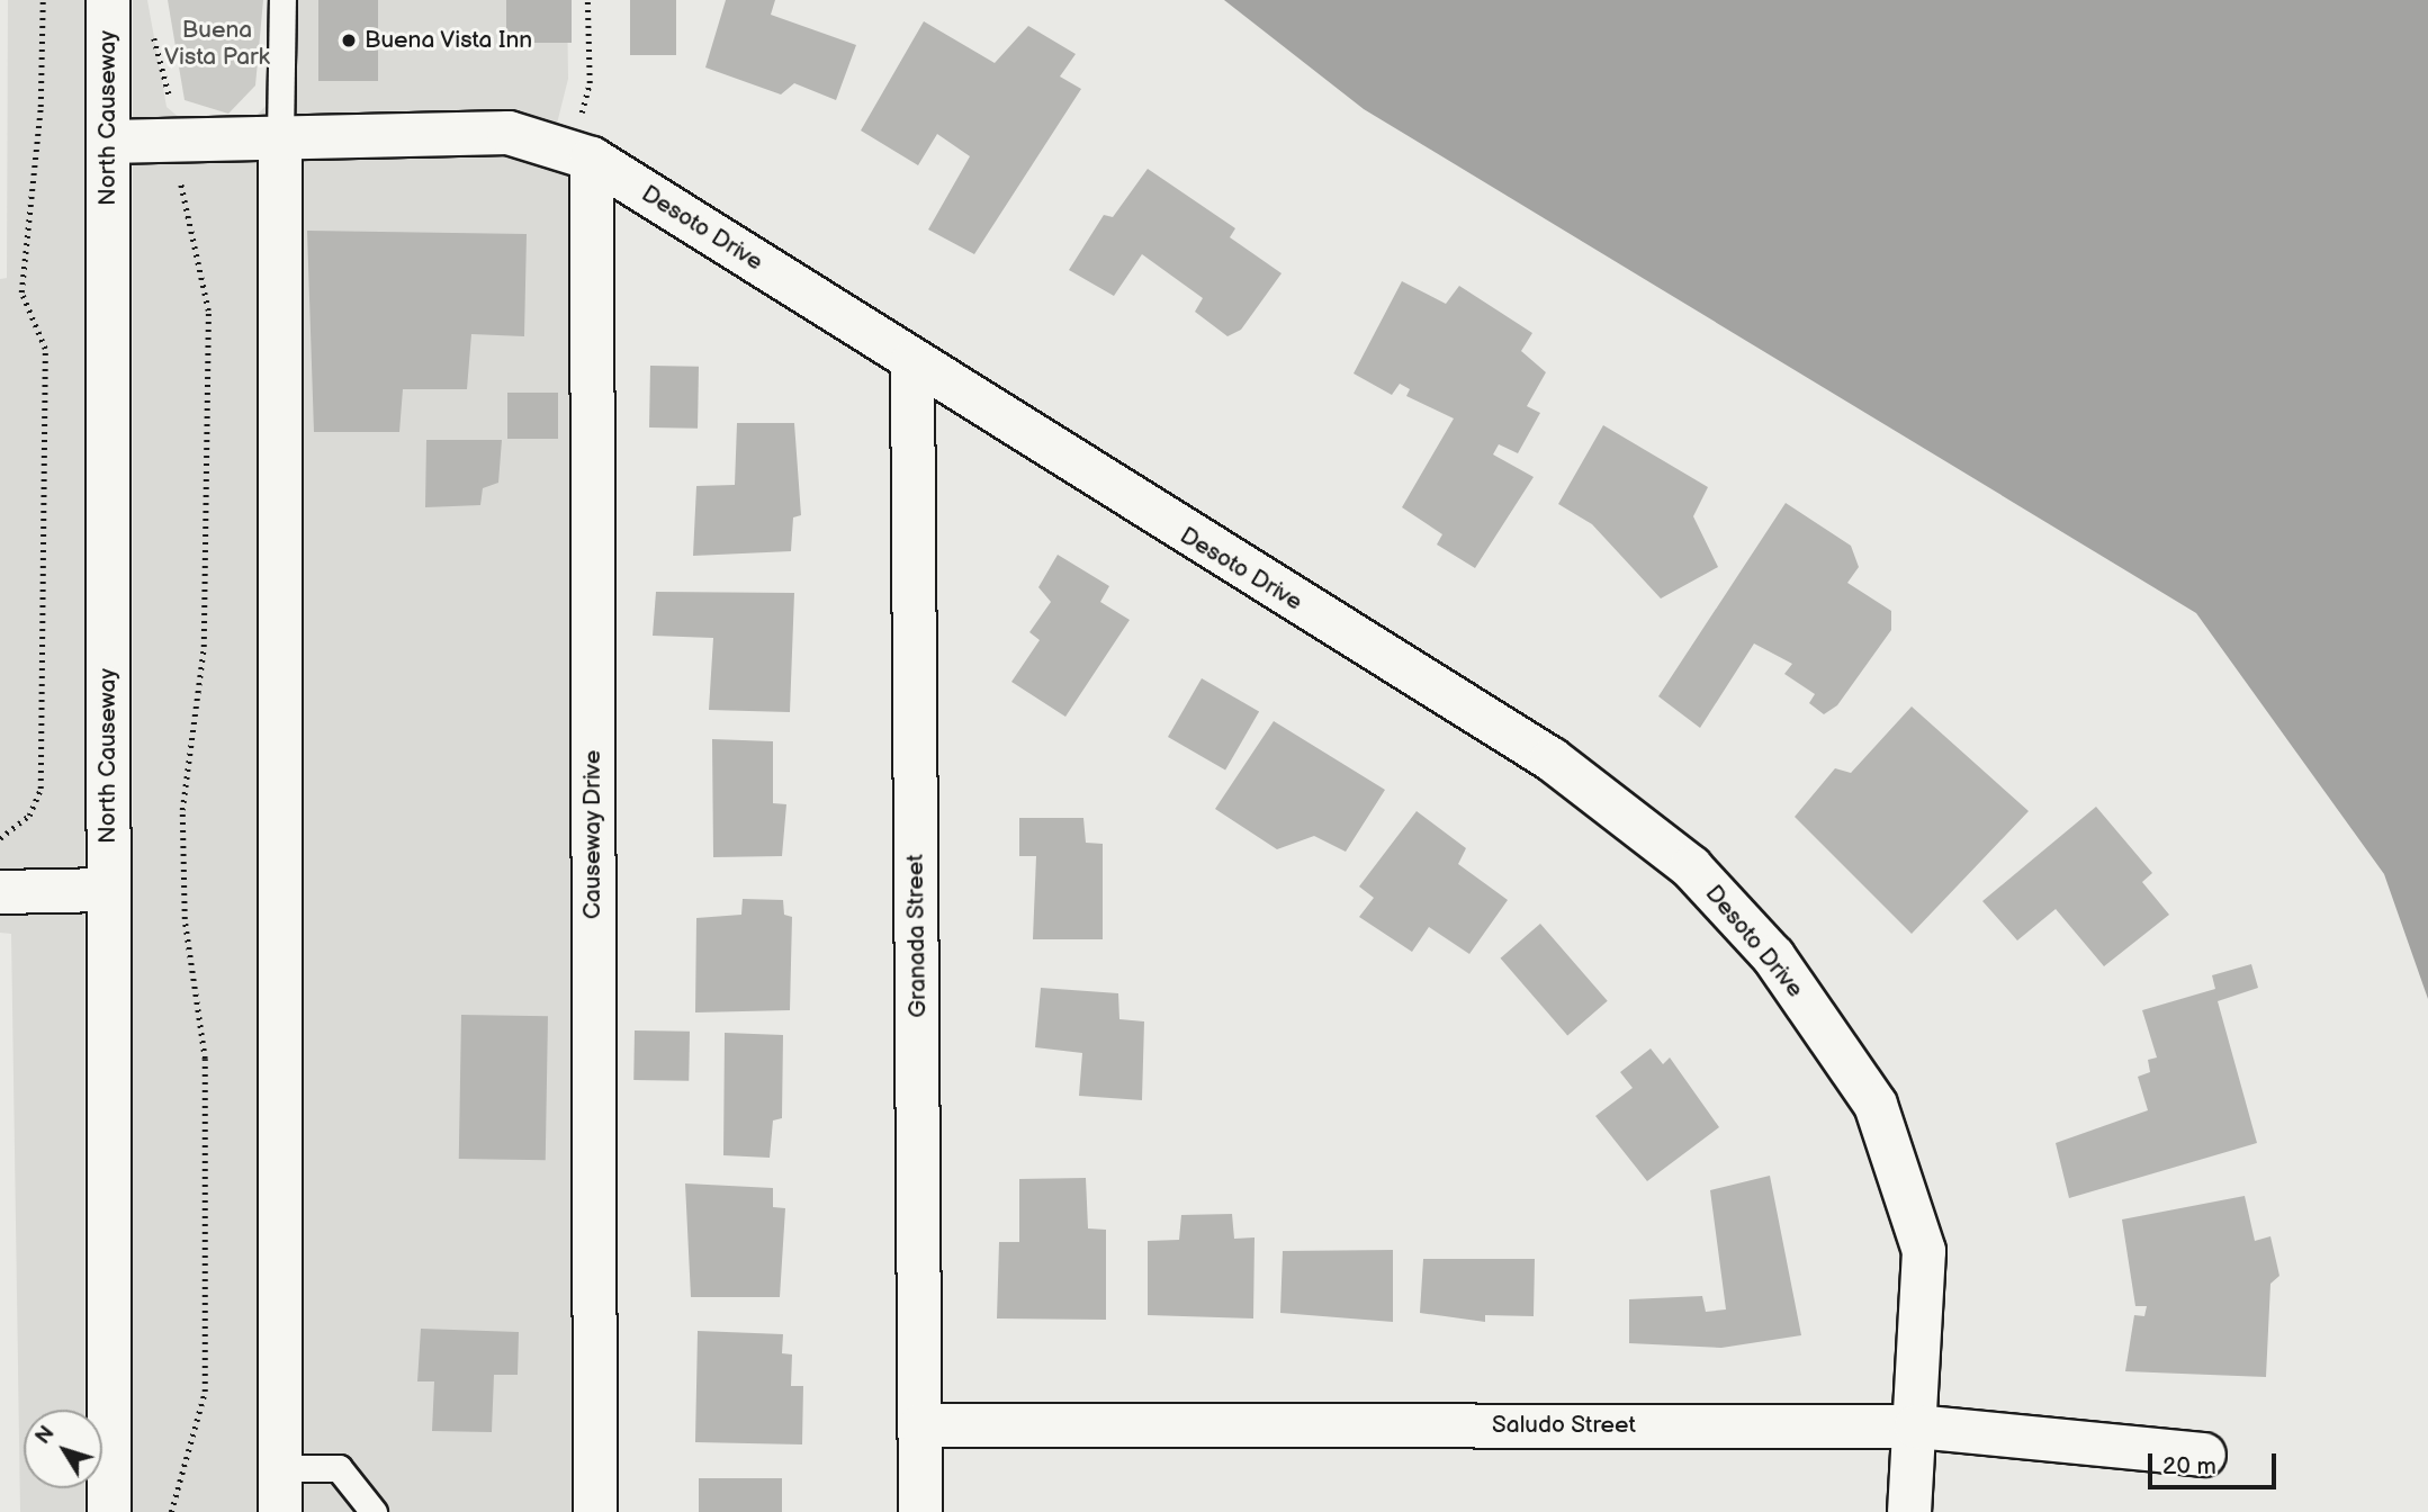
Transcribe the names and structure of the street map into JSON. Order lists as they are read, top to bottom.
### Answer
{
  "streets": {
    "street": [
      "North Causeway",
      "Desoto Drive",
      "Causeway Drive",
      "Granada Street",
      "Saludo Street"
    ]
  },
  "crossings": [
    ["North Causeway", "Desoto Drive"],
    ["Desoto Drive", "Causeway Drive"],
    ["Desoto Drive", "Granada Street"],
    ["Desoto Drive", "Saludo Street"],
    ["Granada Street", "Saludo Street"]
  ],
  "parks": ["Buena Vista Park"],
  "places": ["Buena Vista Inn"],
  "scale_bar": "20 m",
  "north": "top left"
}
